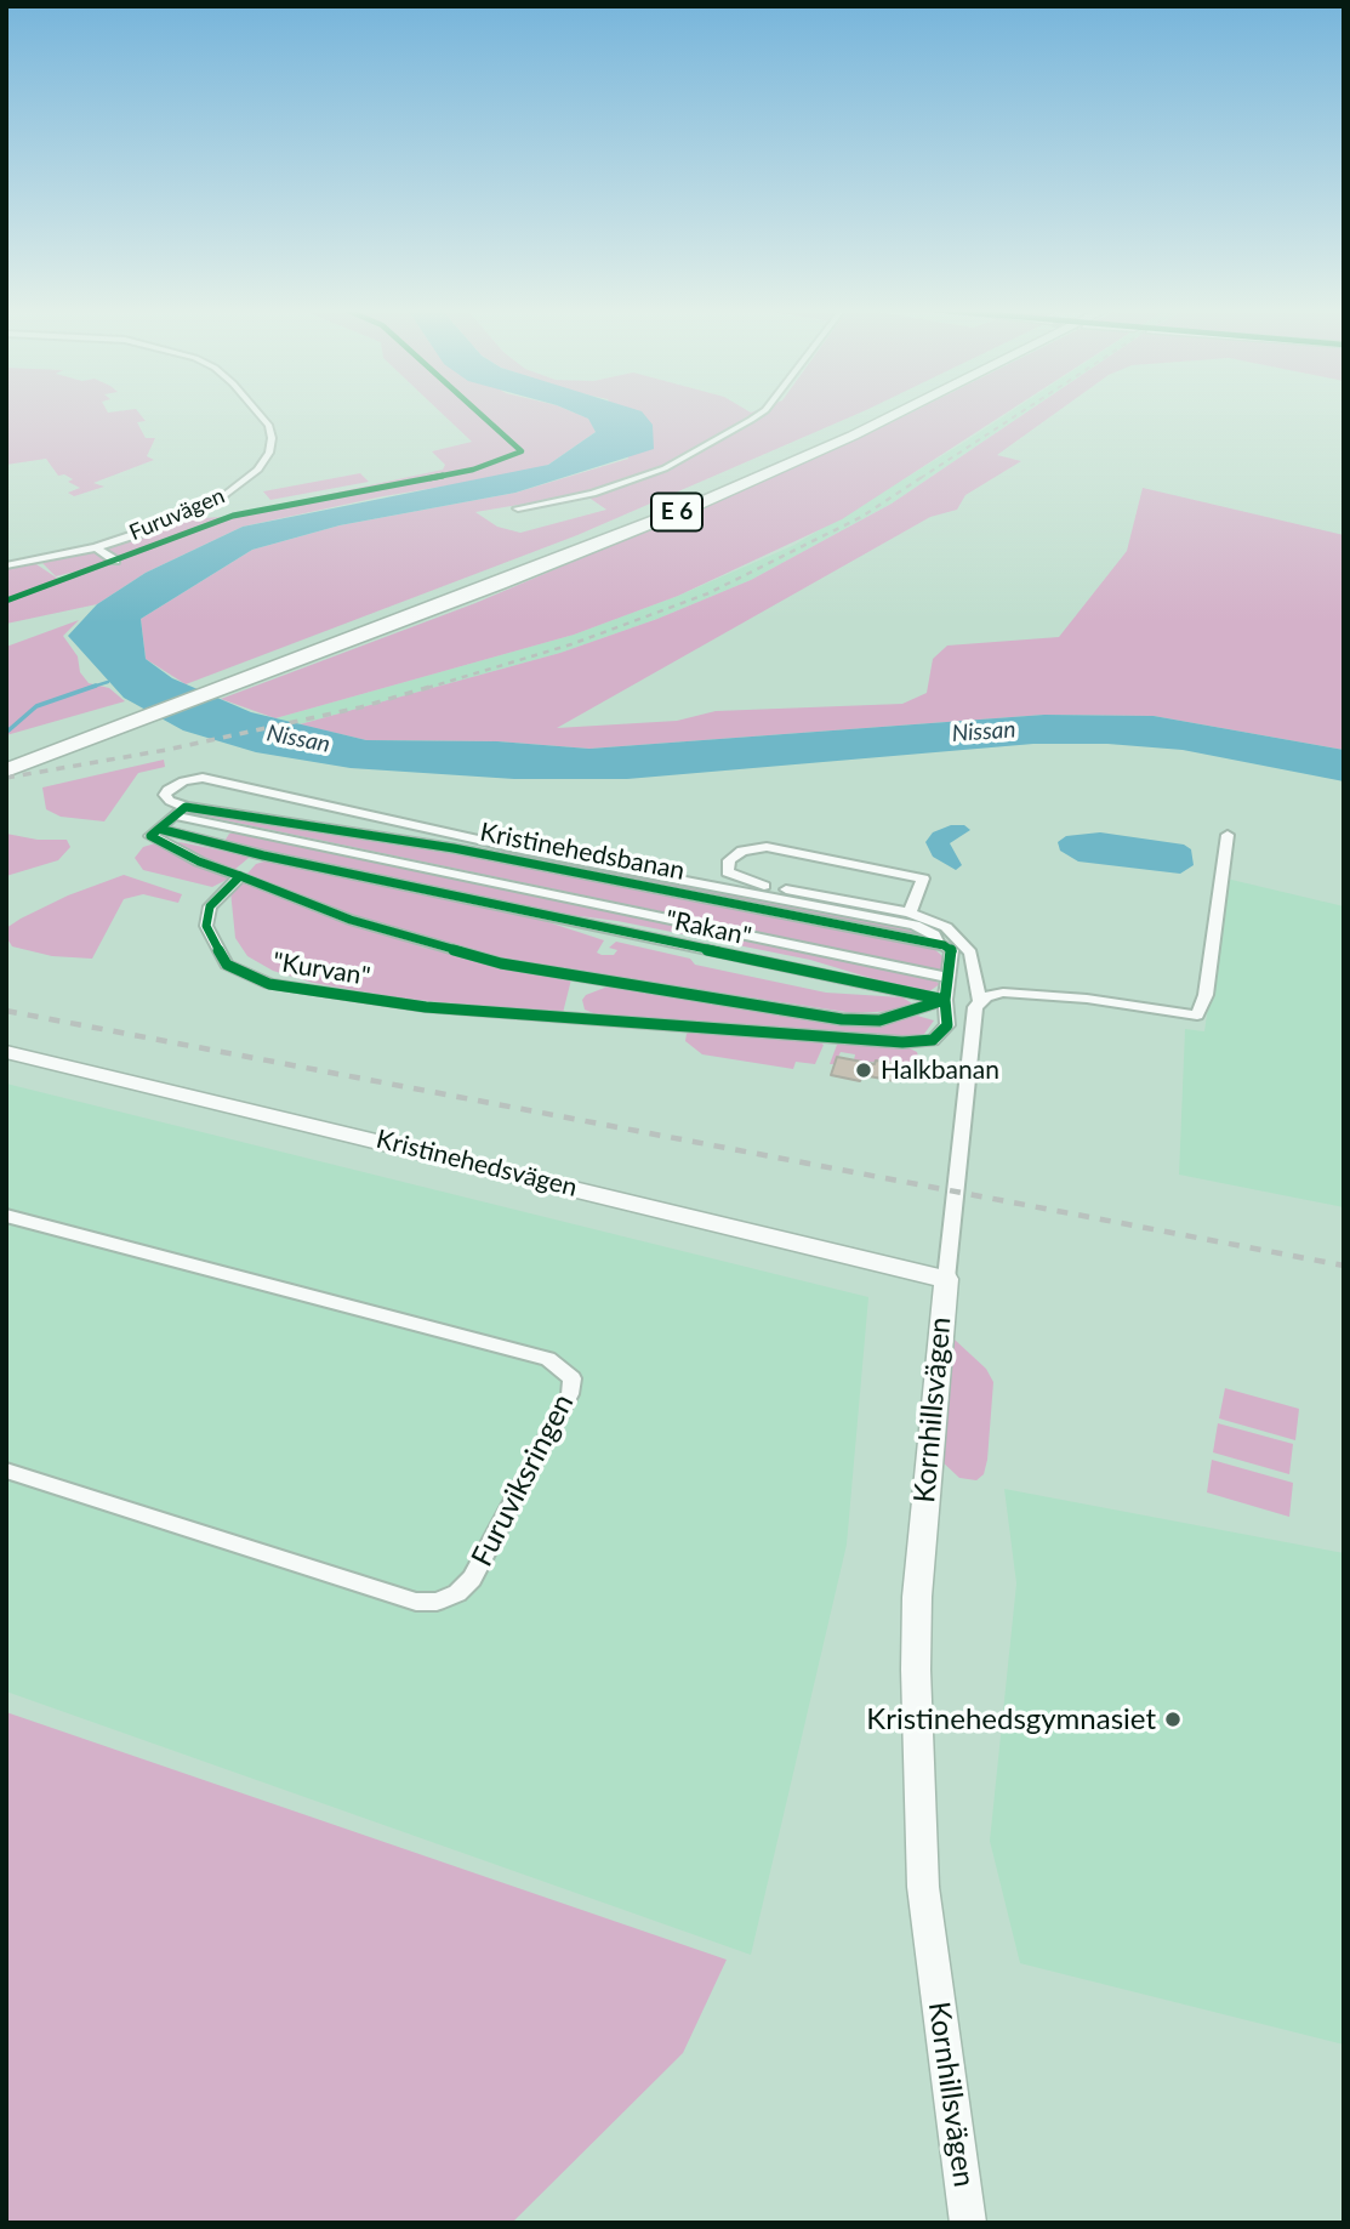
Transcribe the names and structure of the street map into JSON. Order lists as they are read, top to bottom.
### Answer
{
  "streets": {
    "highway": ["E 6"],
    "street": [
      "Furuvägen",
      "Kristinehedsbanan",
      "\"Rakan\"",
      "\"Kurvan\"",
      "Kristinehedsvägen",
      "Kornhillsvägen",
      "Furuviksringen"
    ]
  },
  "crossings": [
    ["\"Rakan\"", "\"Kurvan\""],
    ["Kristinehedsvägen", "Kornhillsvägen"]
  ],
  "water": ["Nissan"],
  "places": ["Halkbanan", "Kristinehedsgymnasiet"]
}
